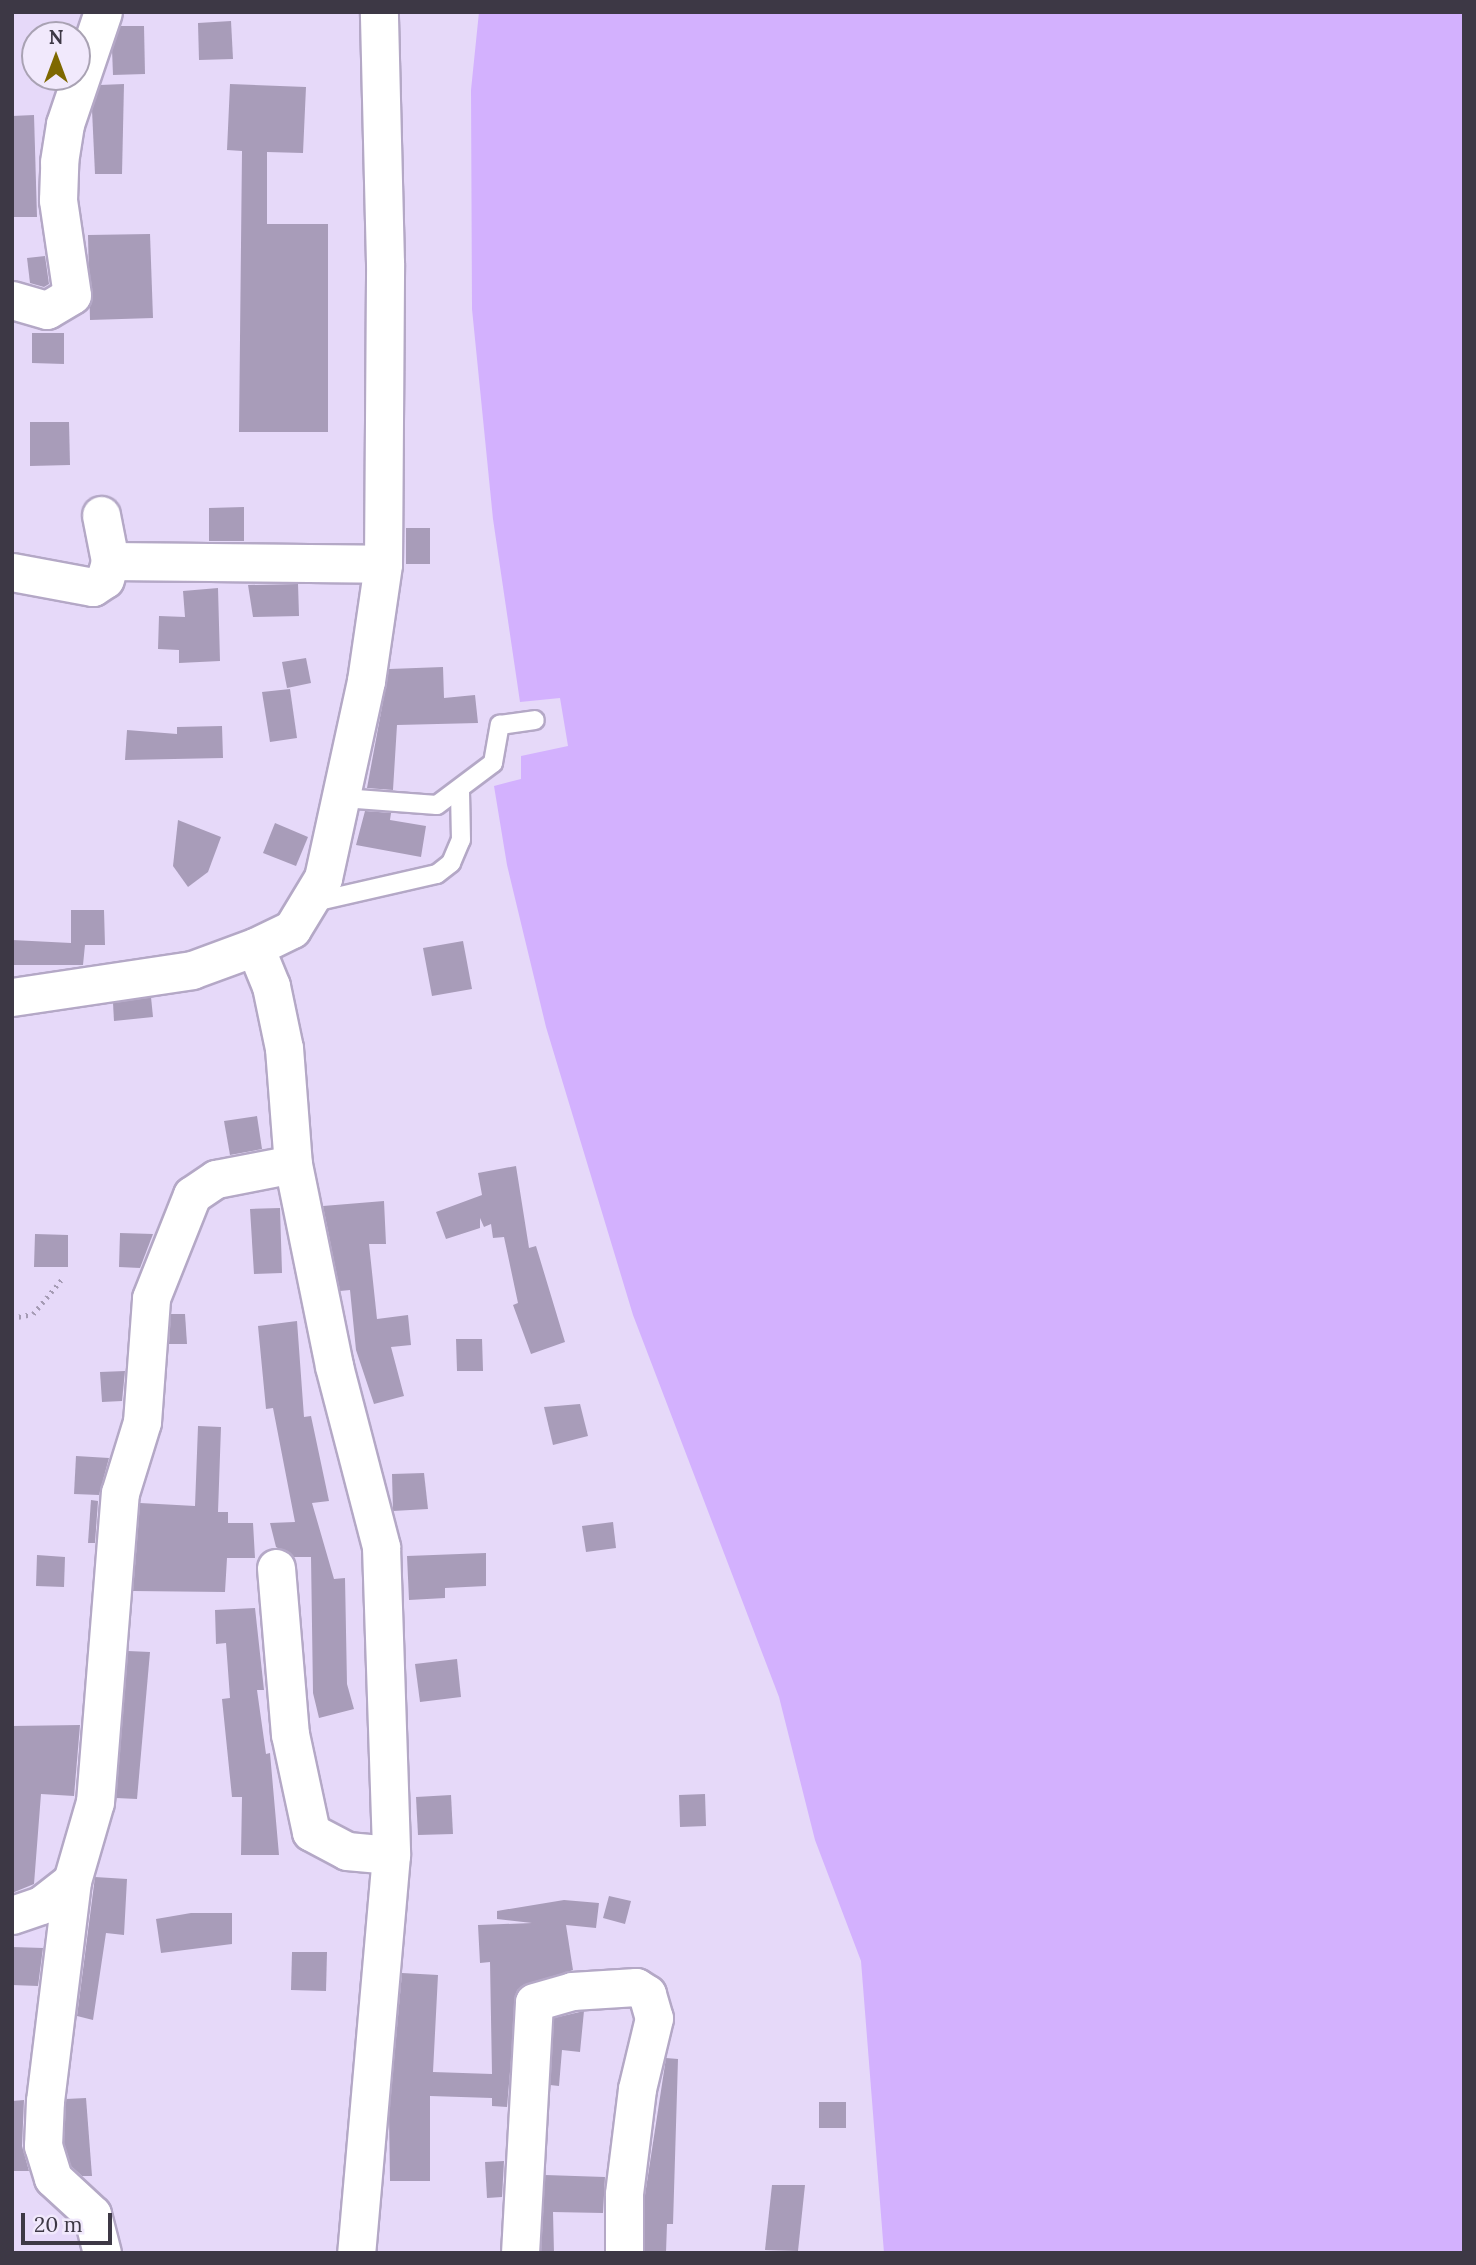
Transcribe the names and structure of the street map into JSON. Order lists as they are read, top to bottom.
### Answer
{
  "scale_bar": "20 m",
  "north": "top"
}
